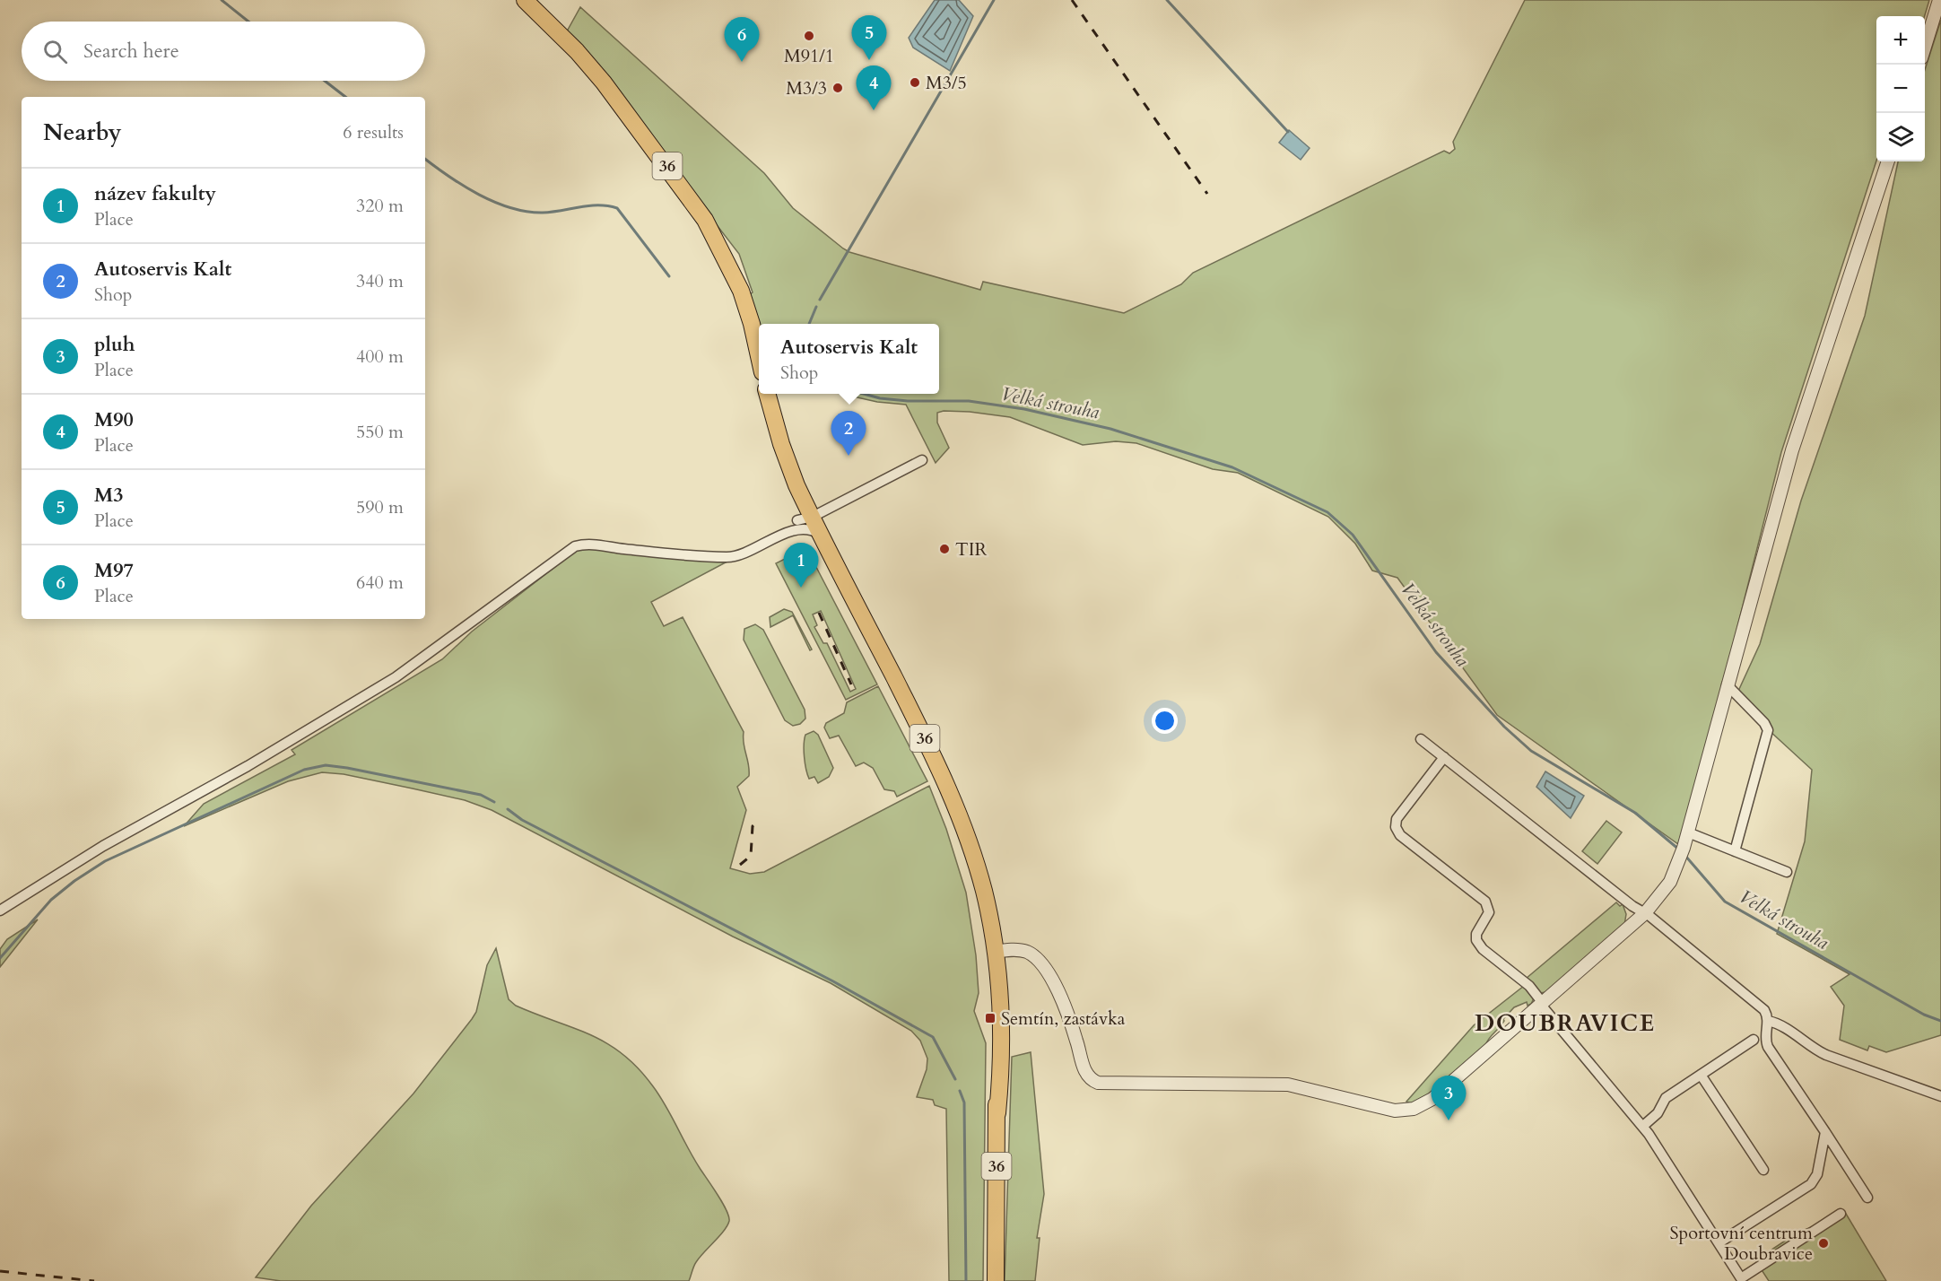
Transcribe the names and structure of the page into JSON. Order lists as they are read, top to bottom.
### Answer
{
  "streets": {
    "main road": ["36"]
  },
  "districts": ["DOUBRAVICE"],
  "water": ["Velká strouha"],
  "places": {
    "other": [
      "M91/1",
      "M3/5",
      "M3/3",
      "TIR",
      "Sportovní centrum Doubravice"
    ],
    "transit": ["Semtín, zastávka"]
  },
  "page": {
    "pins": [
      "5",
      "6",
      "4",
      "2",
      "1",
      "3"
    ],
    "map_buttons": ["+", "−"],
    "search": "Search here",
    "heading": ["Nearby", "6 results"],
    "list": [
      {
        "mark": "1",
        "name": "název fakulty",
        "note": "Place",
        "value": "320 m"
      },
      {
        "mark": "2",
        "name": "Autoservis Kalt",
        "note": "Shop",
        "value": "340 m"
      },
      {
        "mark": "3",
        "name": "pluh",
        "note": "Place",
        "value": "400 m"
      },
      {
        "mark": "4",
        "name": "M90",
        "note": "Place",
        "value": "550 m"
      },
      {
        "mark": "5",
        "name": "M3",
        "note": "Place",
        "value": "590 m"
      },
      {
        "mark": "6",
        "name": "M97",
        "note": "Place",
        "value": "640 m"
      }
    ],
    "popup": ["Autoservis Kalt", "Shop"]
  }
}
